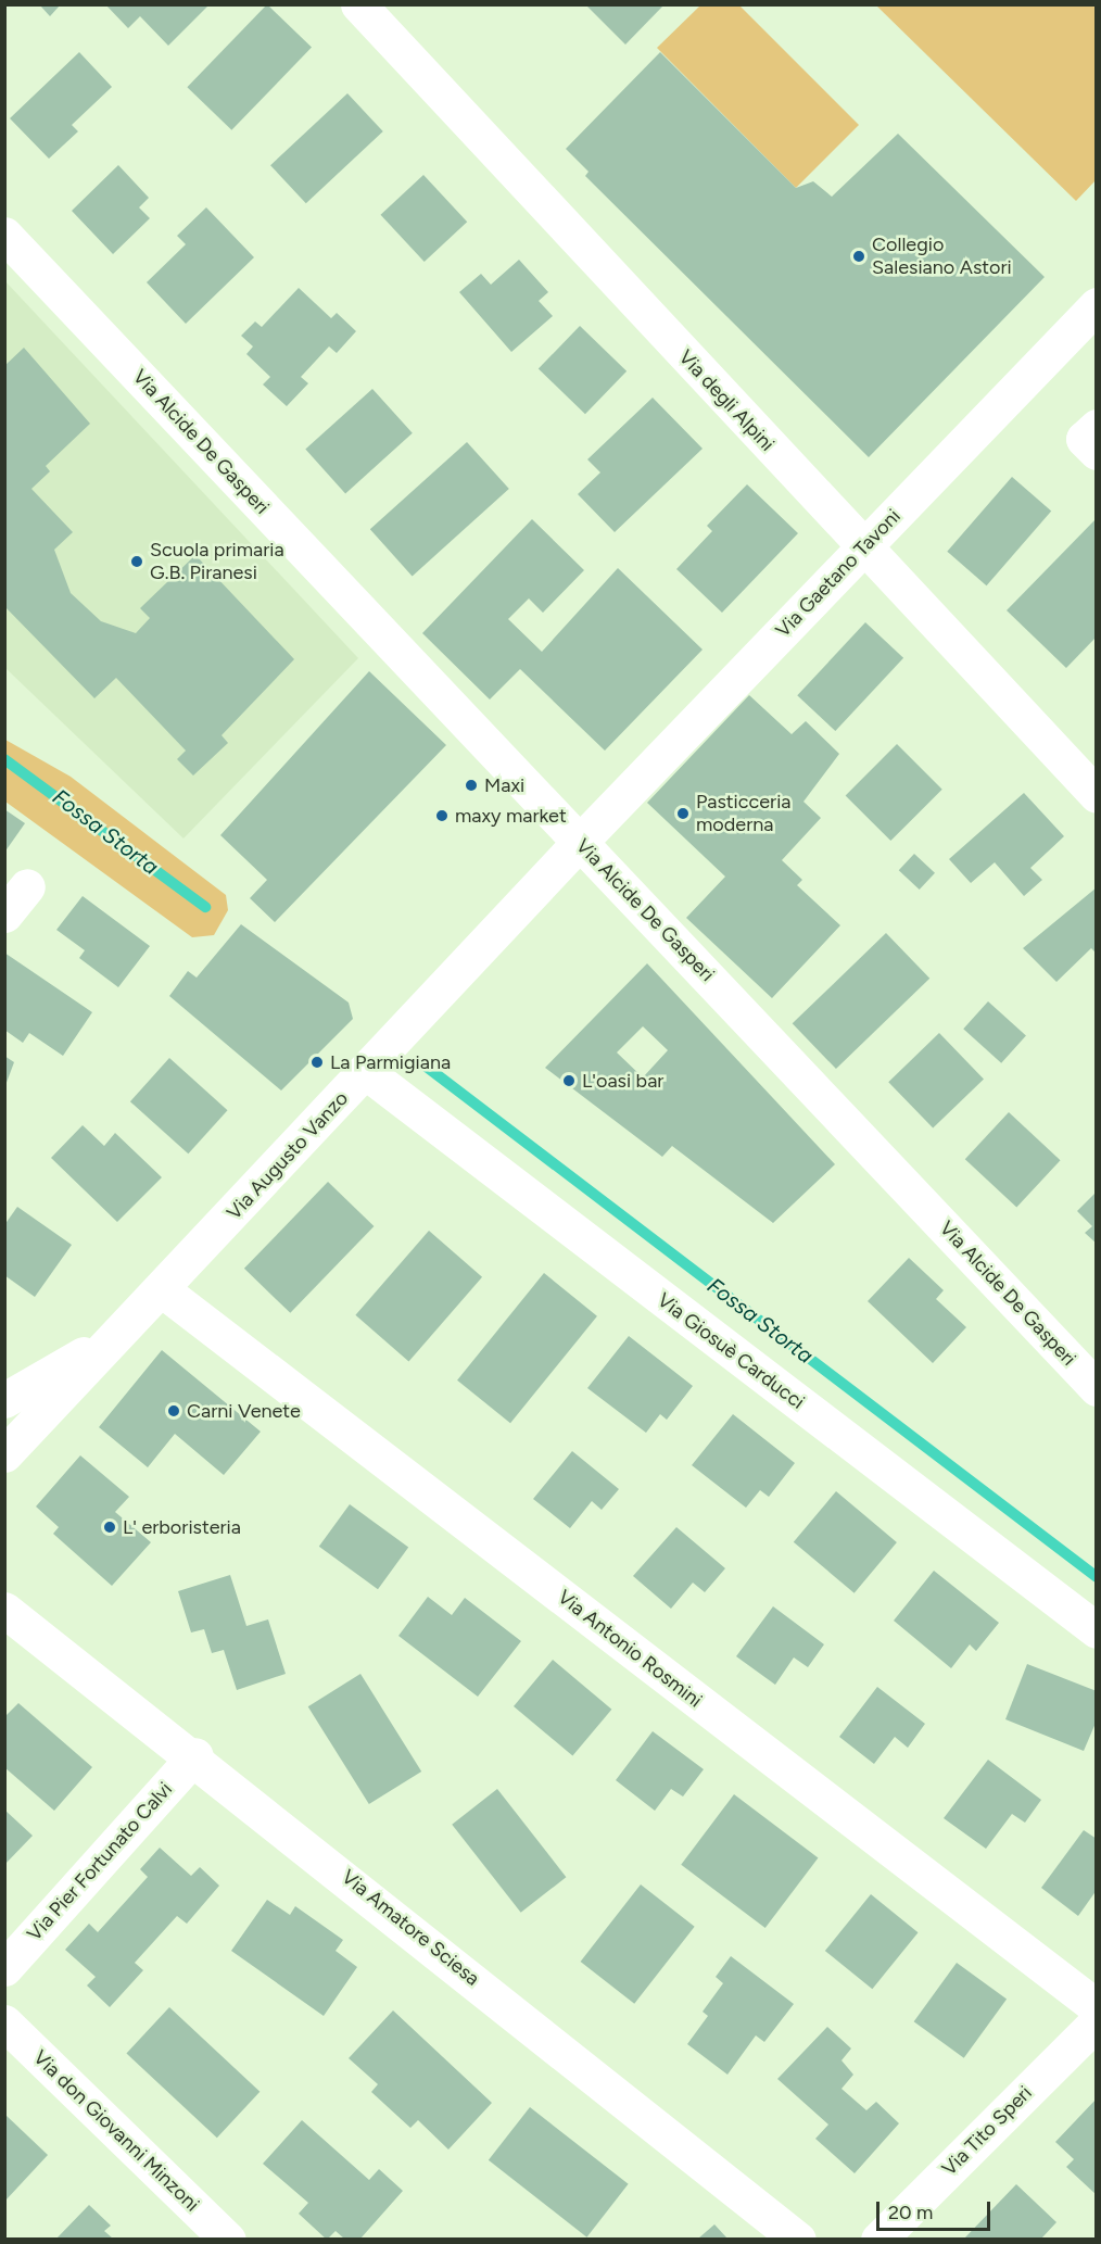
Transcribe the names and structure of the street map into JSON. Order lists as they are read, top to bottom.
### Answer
{
  "streets": {
    "street": [
      "Via degli Alpini",
      "Via Alcide De Gasperi",
      "Via Gaetano Tavoni",
      "Via Augusto Vanzo",
      "Via Giosuè Carducci",
      "Via Antonio Rosmini",
      "Via Pier Fortunato Calvi",
      "Via Amatore Sciesa",
      "Via don Giovanni Minzoni",
      "Via Tito Speri"
    ]
  },
  "crossings": [
    ["Via degli Alpini", "Via Gaetano Tavoni"],
    ["Via Alcide De Gasperi", "Via Gaetano Tavoni"],
    ["Via Alcide De Gasperi", "Via Augusto Vanzo"],
    ["Via Gaetano Tavoni", "Via Augusto Vanzo"],
    ["Via Augusto Vanzo", "Via Giosuè Carducci"],
    ["Via Augusto Vanzo", "Via Antonio Rosmini"],
    ["Via Pier Fortunato Calvi", "Via Amatore Sciesa"]
  ],
  "water": ["Fossa Storta"],
  "places": [
    "Collegio Salesiano Astori",
    "Scuola primaria G.B. Piranesi",
    "Maxi",
    "Pasticceria moderna",
    "maxy market",
    "La Parmigiana",
    "L'oasi bar",
    "Carni Venete",
    "L' erboristeria"
  ],
  "scale_bar": "20 m"
}
